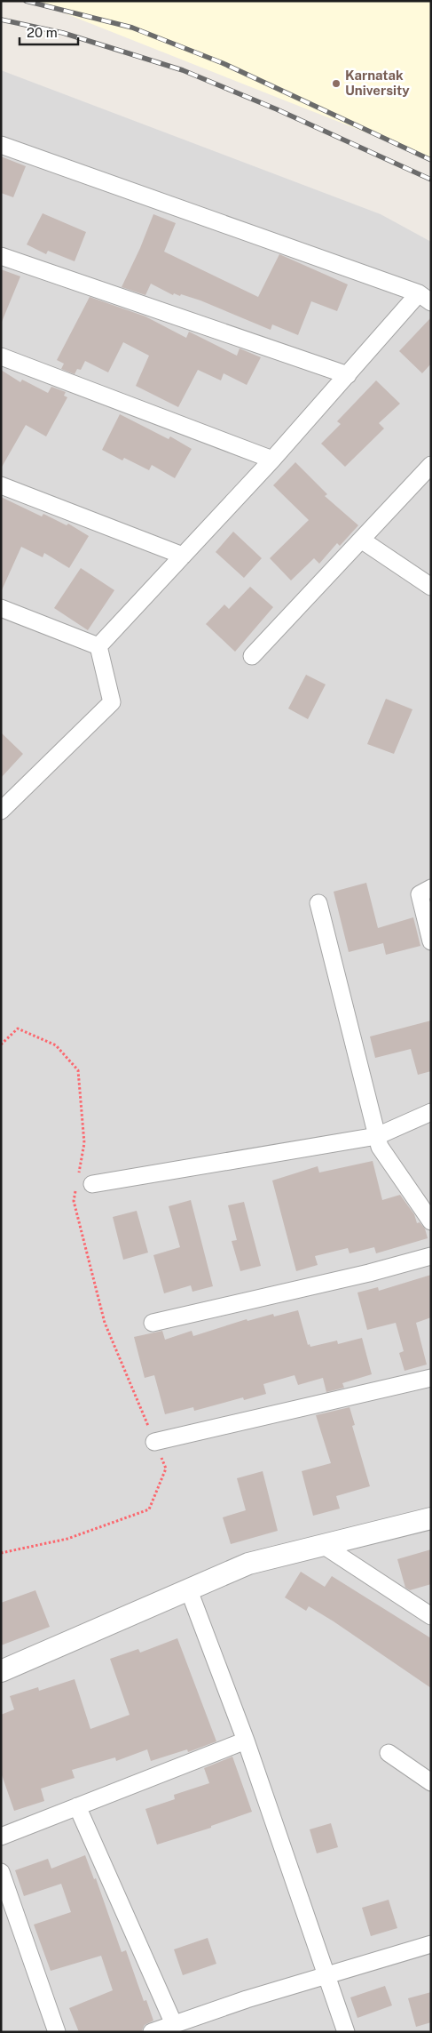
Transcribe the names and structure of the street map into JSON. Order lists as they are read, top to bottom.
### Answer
{
  "places": ["Karnatak University"],
  "scale_bar": "20 m"
}
